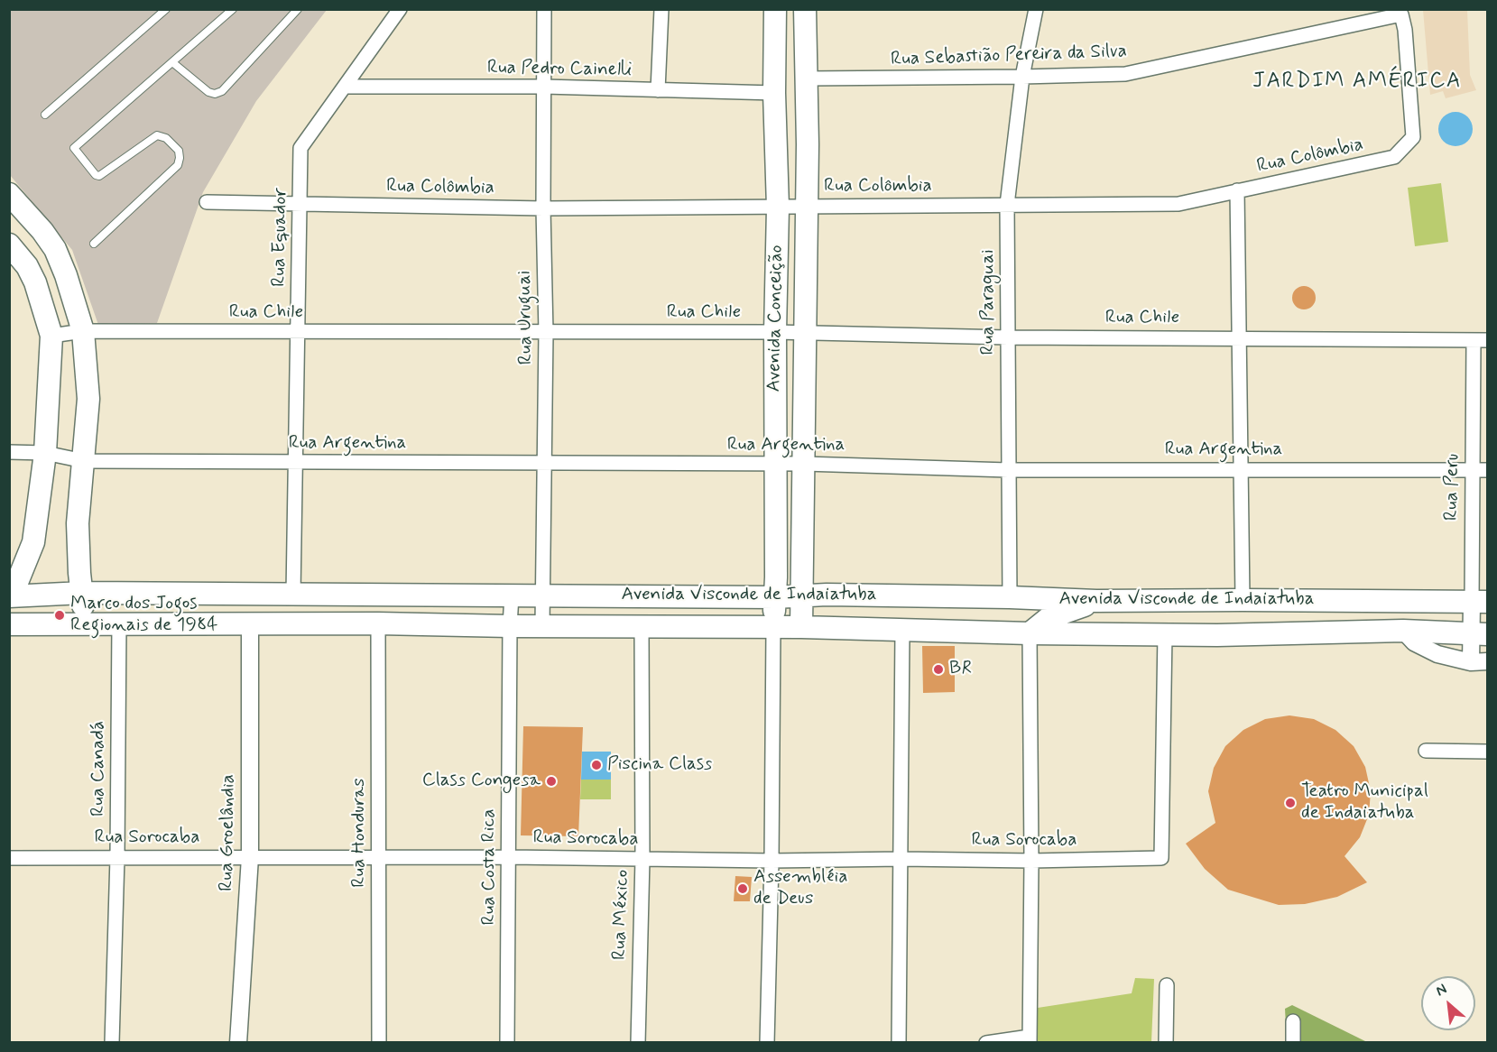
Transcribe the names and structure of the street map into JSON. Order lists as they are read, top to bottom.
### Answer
{
  "streets": {
    "main road": ["Avenida Conceição", "Avenida Visconde de Indaiatuba"],
    "street": [
      "Rua Sebastião Pereira da Silva",
      "Rua Pedro Cainelli",
      "Rua Colômbia",
      "Rua Equador",
      "Rua Paraguai",
      "Rua Chile",
      "Rua Uruguai",
      "Rua Argentina",
      "Rua Peru",
      "Rua Canadá",
      "Rua Groelândia",
      "Rua Honduras",
      "Rua Sorocaba",
      "Rua Costa Rica",
      "Rua México"
    ]
  },
  "crossings": [
    ["Rua Sebastião Pereira da Silva", "Rua Colômbia"],
    ["Rua Sebastião Pereira da Silva", "Rua Paraguai"],
    ["Rua Sebastião Pereira da Silva", "Avenida Conceição"],
    ["Rua Pedro Cainelli", "Rua Equador"],
    ["Rua Pedro Cainelli", "Rua Uruguai"],
    ["Rua Pedro Cainelli", "Avenida Conceição"],
    ["Rua Colômbia", "Rua Equador"],
    ["Rua Colômbia", "Rua Paraguai"],
    ["Rua Colômbia", "Rua Uruguai"],
    ["Rua Colômbia", "Avenida Conceição"],
    ["Rua Equador", "Rua Chile"],
    ["Rua Equador", "Rua Argentina"],
    ["Rua Equador", "Avenida Visconde de Indaiatuba"],
    ["Rua Paraguai", "Rua Chile"],
    ["Rua Paraguai", "Rua Argentina"],
    ["Rua Paraguai", "Avenida Visconde de Indaiatuba"],
    ["Rua Chile", "Rua Uruguai"],
    ["Rua Chile", "Avenida Conceição"],
    ["Rua Chile", "Rua Peru"],
    ["Rua Uruguai", "Rua Argentina"],
    ["Rua Uruguai", "Avenida Visconde de Indaiatuba"],
    ["Avenida Conceição", "Rua Argentina"],
    ["Avenida Conceição", "Avenida Visconde de Indaiatuba"],
    ["Rua Argentina", "Rua Peru"],
    ["Rua Peru", "Avenida Visconde de Indaiatuba"],
    ["Avenida Visconde de Indaiatuba", "Rua Canadá"],
    ["Avenida Visconde de Indaiatuba", "Rua Groelândia"],
    ["Avenida Visconde de Indaiatuba", "Rua Honduras"],
    ["Avenida Visconde de Indaiatuba", "Rua Sorocaba"],
    ["Avenida Visconde de Indaiatuba", "Rua Costa Rica"],
    ["Avenida Visconde de Indaiatuba", "Rua México"],
    ["Rua Canadá", "Rua Sorocaba"],
    ["Rua Groelândia", "Rua Sorocaba"],
    ["Rua Honduras", "Rua Sorocaba"],
    ["Rua Sorocaba", "Rua Costa Rica"],
    ["Rua Sorocaba", "Rua México"]
  ],
  "districts": ["JARDIM AMÉRICA"],
  "places": [
    "Marco dos Jogos Regionais de 1984",
    "BR",
    "Piscina Class",
    "Class Congesa",
    "Teatro Municipal de Indaiatuba",
    "Assembléia de Deus"
  ],
  "north": "top left"
}
